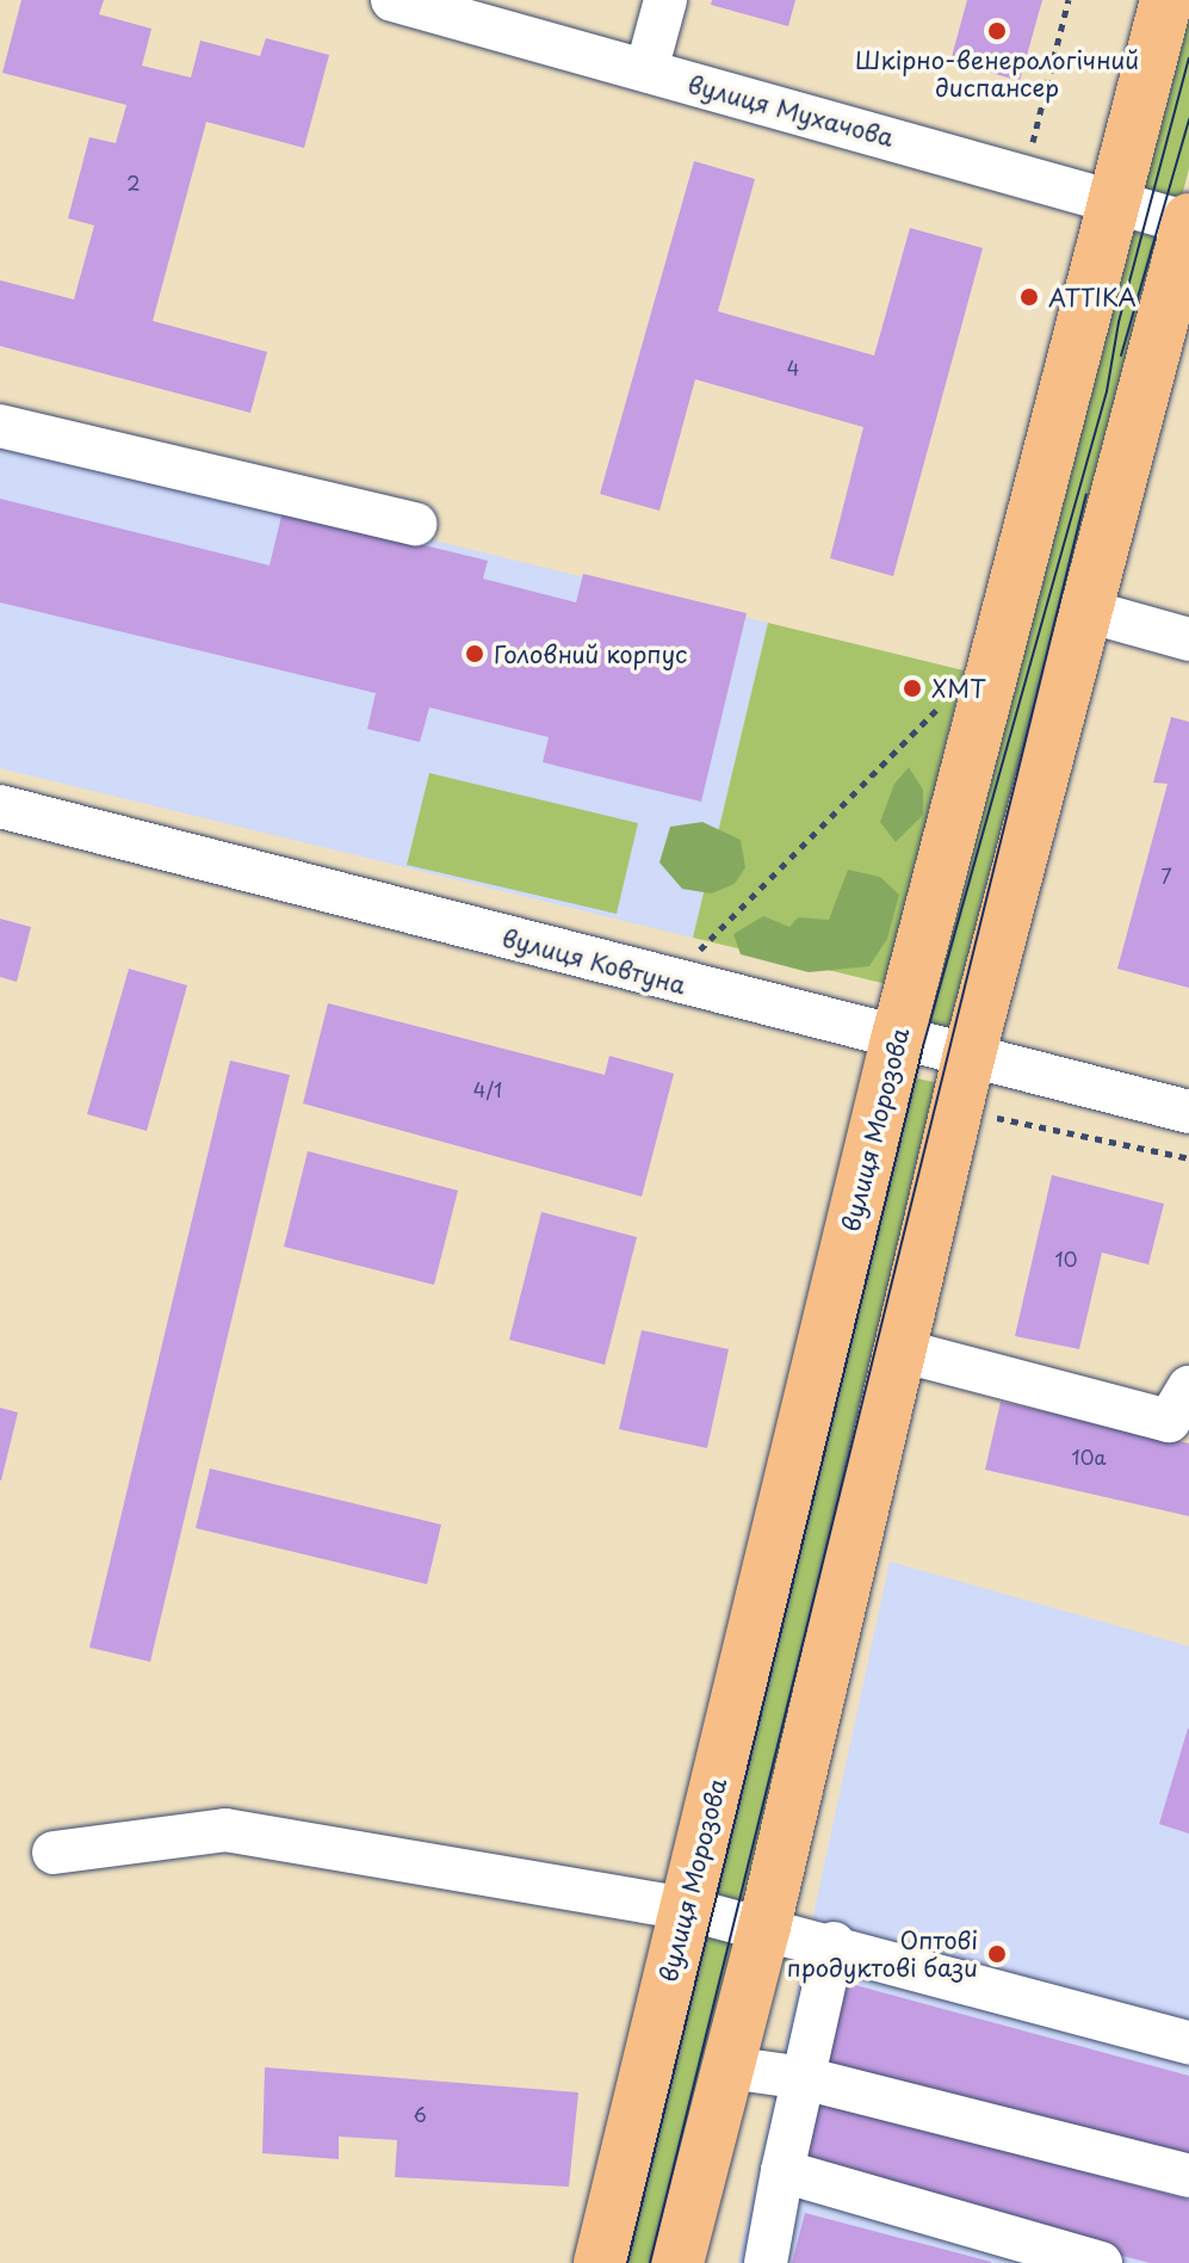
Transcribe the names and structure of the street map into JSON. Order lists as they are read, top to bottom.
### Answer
{
  "streets": {
    "main road": ["вулиця Морозова"],
    "street": ["вулиця Мухачова", "вулиця Ковтуна"]
  },
  "crossings": [
    ["вулиця Мухачова", "вулиця Морозова"],
    ["вулиця Ковтуна", "вулиця Морозова"]
  ],
  "places": [
    "Шкірно-венерологічний диспансер",
    "АТТІКА",
    "Головний корпус",
    "ХМТ",
    "Оптові продуктові бази"
  ],
  "house_numbers": [
    "2",
    "4",
    "7",
    "4/1",
    "10",
    "10а",
    "6"
  ]
}
